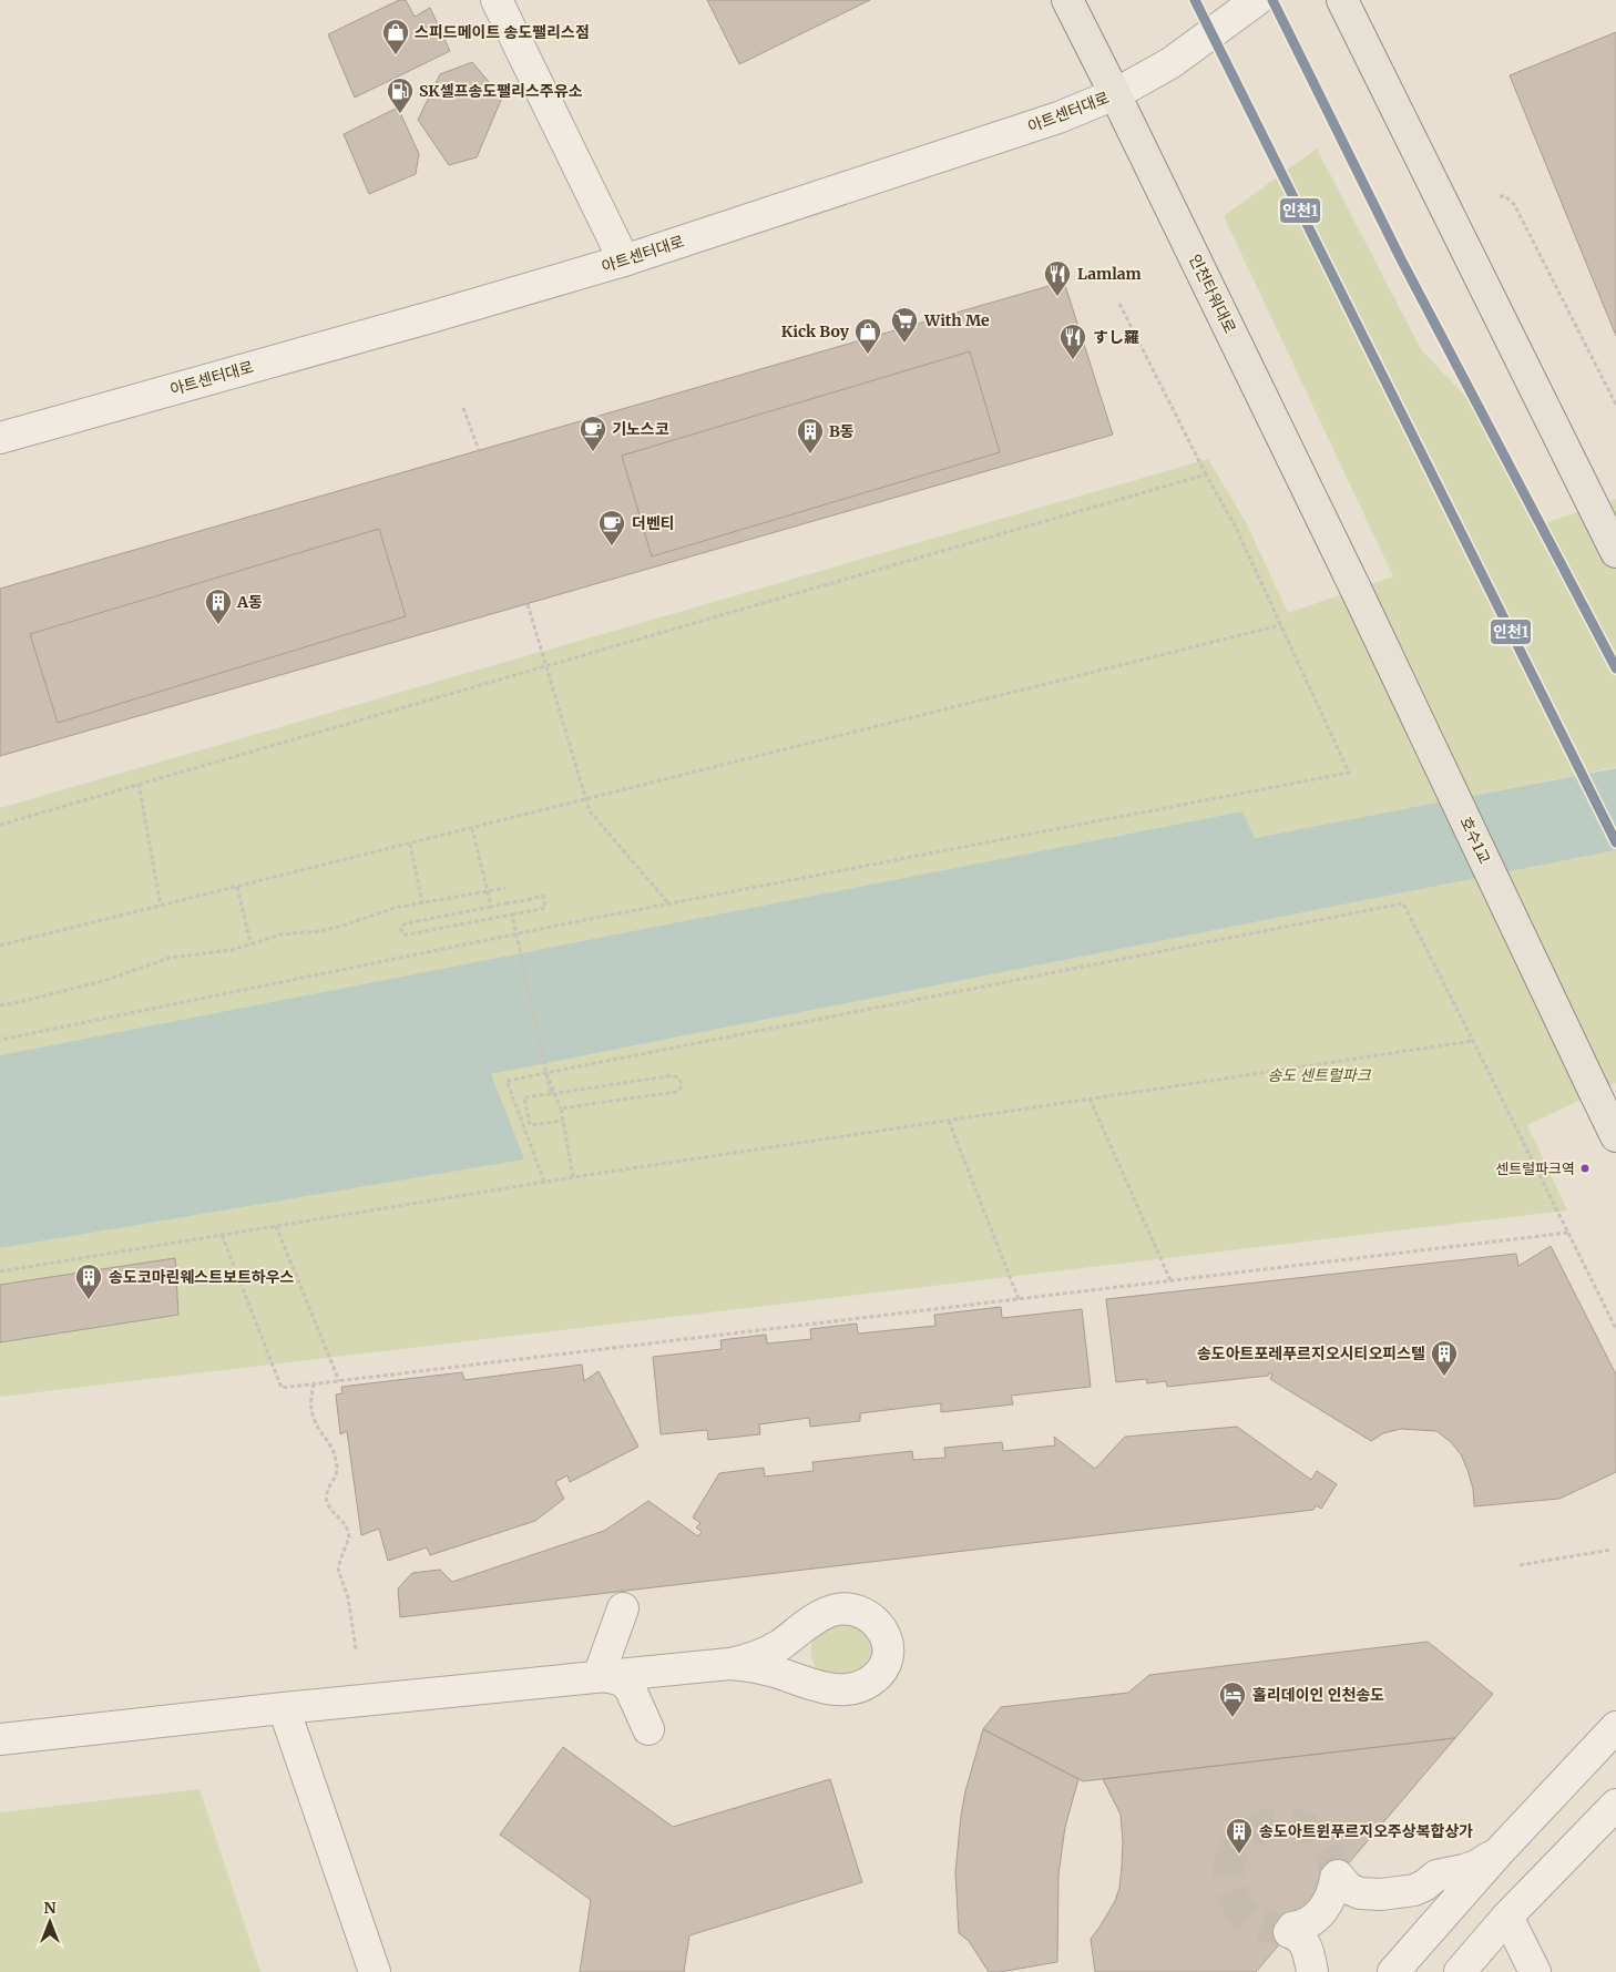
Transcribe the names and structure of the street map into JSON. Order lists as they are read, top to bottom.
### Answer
{
  "streets": {
    "main road": ["인천타워대로", "호수1교"],
    "street": ["아트센터대로"]
  },
  "crossings": [
    ["아트센터대로", "인천타워대로"],
    ["인천타워대로", "호수1교"]
  ],
  "parks": ["송도 센트럴파크"],
  "places": {
    "shop": ["스피드메이트 송도팰리스점", "Kick Boy"],
    "fuel station": ["SK셀프송도팰리스주유소"],
    "restaurant": ["Lamlam", "すし羅"],
    "supermarket": ["With Me"],
    "cafe": ["기노스코", "더벤티"],
    "building": [
      "B동",
      "A동",
      "송도코마린웨스트보트하우스",
      "송도아트포레푸르지오시티오피스텔",
      "송도아트윈푸르지오주상복합상가"
    ],
    "other": ["센트럴파크역"],
    "hotel": ["홀리데이인 인천송도"]
  },
  "lines": ["transit line 인천1"],
  "north": "top"
}
